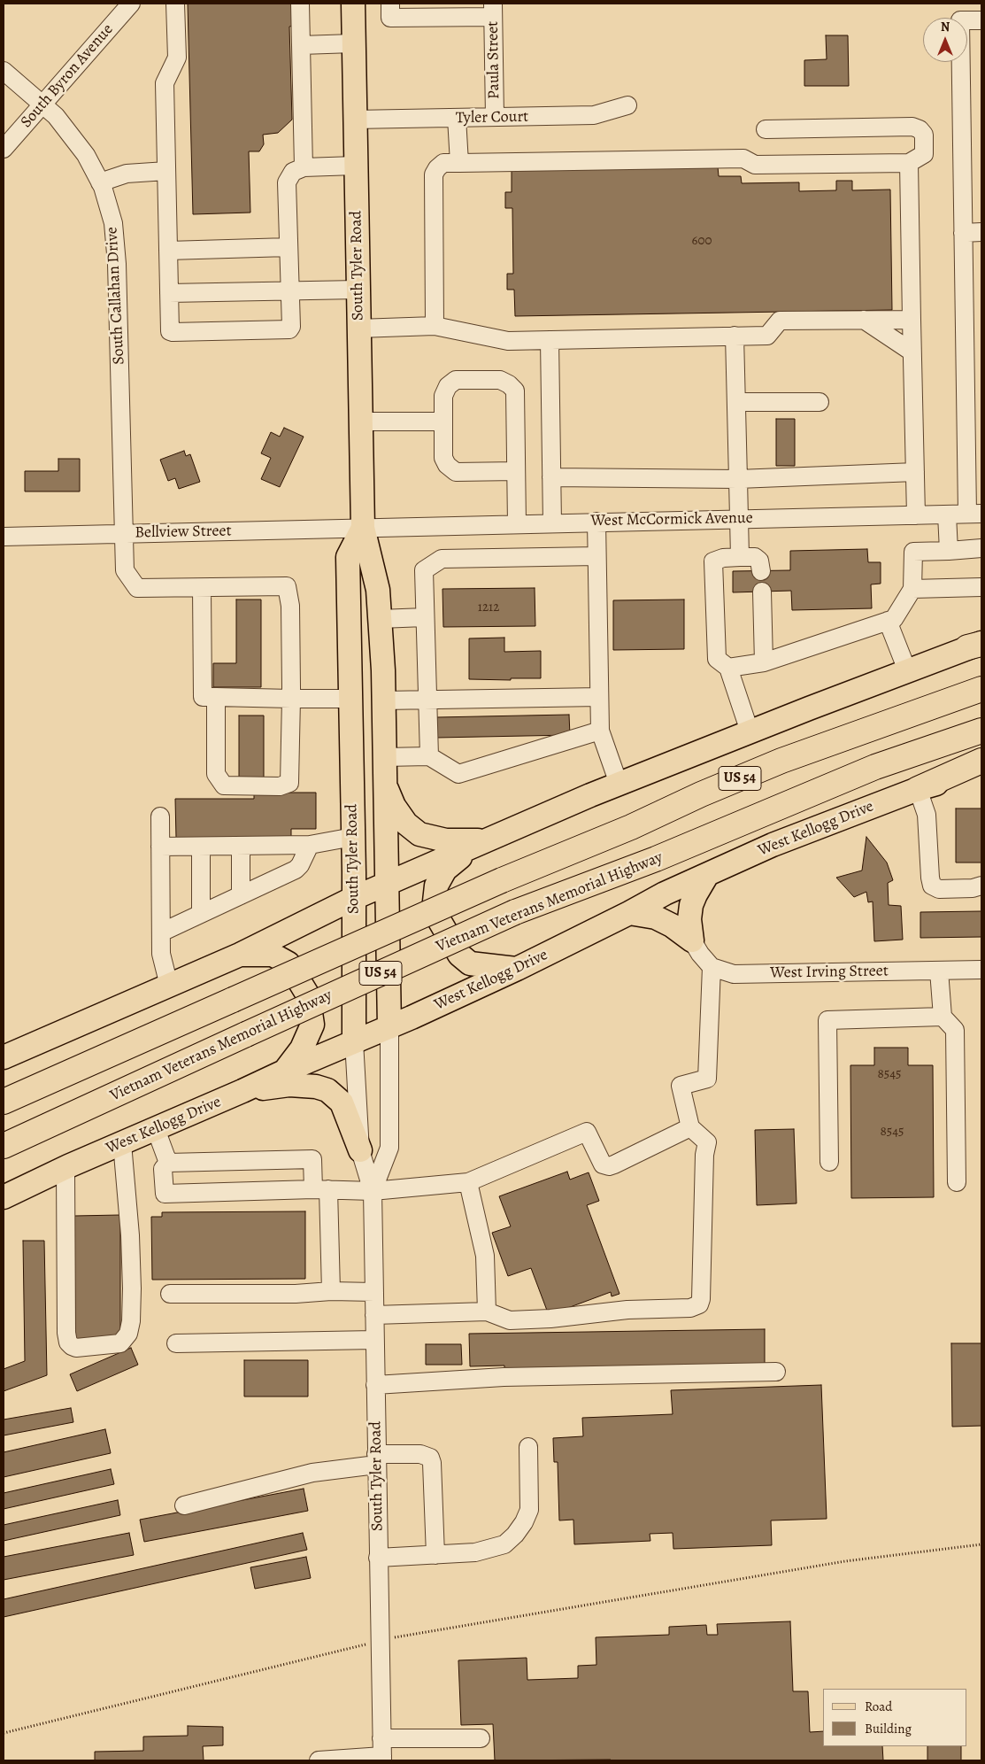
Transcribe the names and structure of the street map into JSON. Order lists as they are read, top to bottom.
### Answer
{
  "streets": {
    "highway": ["US 54", "Vietnam Veterans Memorial Highway"],
    "main road": ["South Tyler Road", "West Kellogg Drive"],
    "street": [
      "Paula Street",
      "South Byron Avenue",
      "Tyler Court",
      "South Callahan Drive",
      "West McCormick Avenue",
      "Bellview Street",
      "West Irving Street"
    ]
  },
  "crossings": [
    ["Paula Street", "Tyler Court"],
    ["South Byron Avenue", "South Callahan Drive"],
    ["Tyler Court", "South Tyler Road"],
    ["South Tyler Road", "West McCormick Avenue"],
    ["South Tyler Road", "Bellview Street"],
    ["South Tyler Road", "West Kellogg Drive"],
    ["South Callahan Drive", "Bellview Street"],
    ["West McCormick Avenue", "Bellview Street"]
  ],
  "house_numbers": [
    "600",
    "1212",
    "8545",
    "8545"
  ],
  "legend": ["Road", "Building"],
  "north": "top"
}
